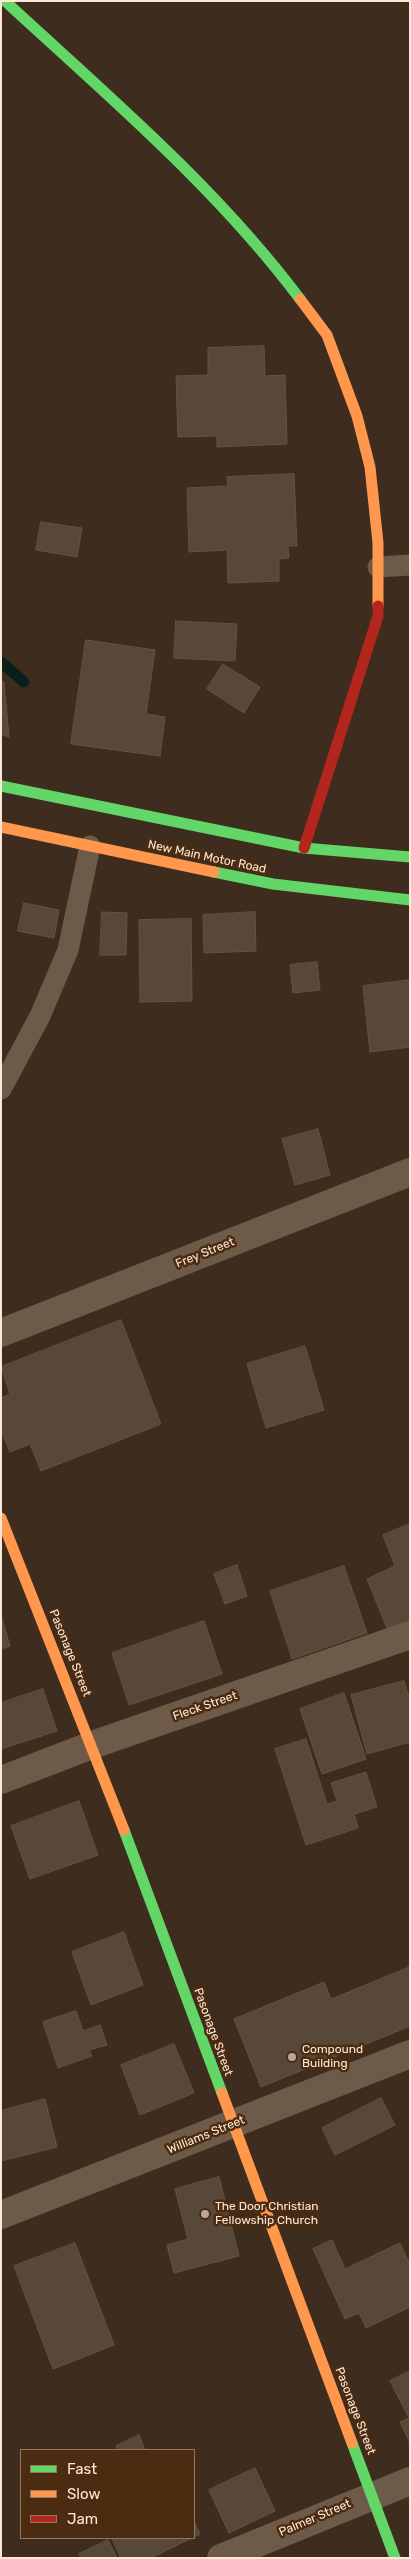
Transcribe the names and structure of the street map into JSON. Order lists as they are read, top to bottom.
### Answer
{
  "streets": {
    "main road": ["New Main Motor Road", "Pasonage Street"],
    "street": [
      "Frey Street",
      "Fleck Street",
      "Williams Street",
      "Palmer Street"
    ]
  },
  "crossings": [
    ["Pasonage Street", "Fleck Street"],
    ["Pasonage Street", "Williams Street"],
    ["Pasonage Street", "Palmer Street"]
  ],
  "places": ["Compound Building", "The Door Christian Fellowship Church"],
  "legend": ["Fast", "Slow", "Jam"]
}
